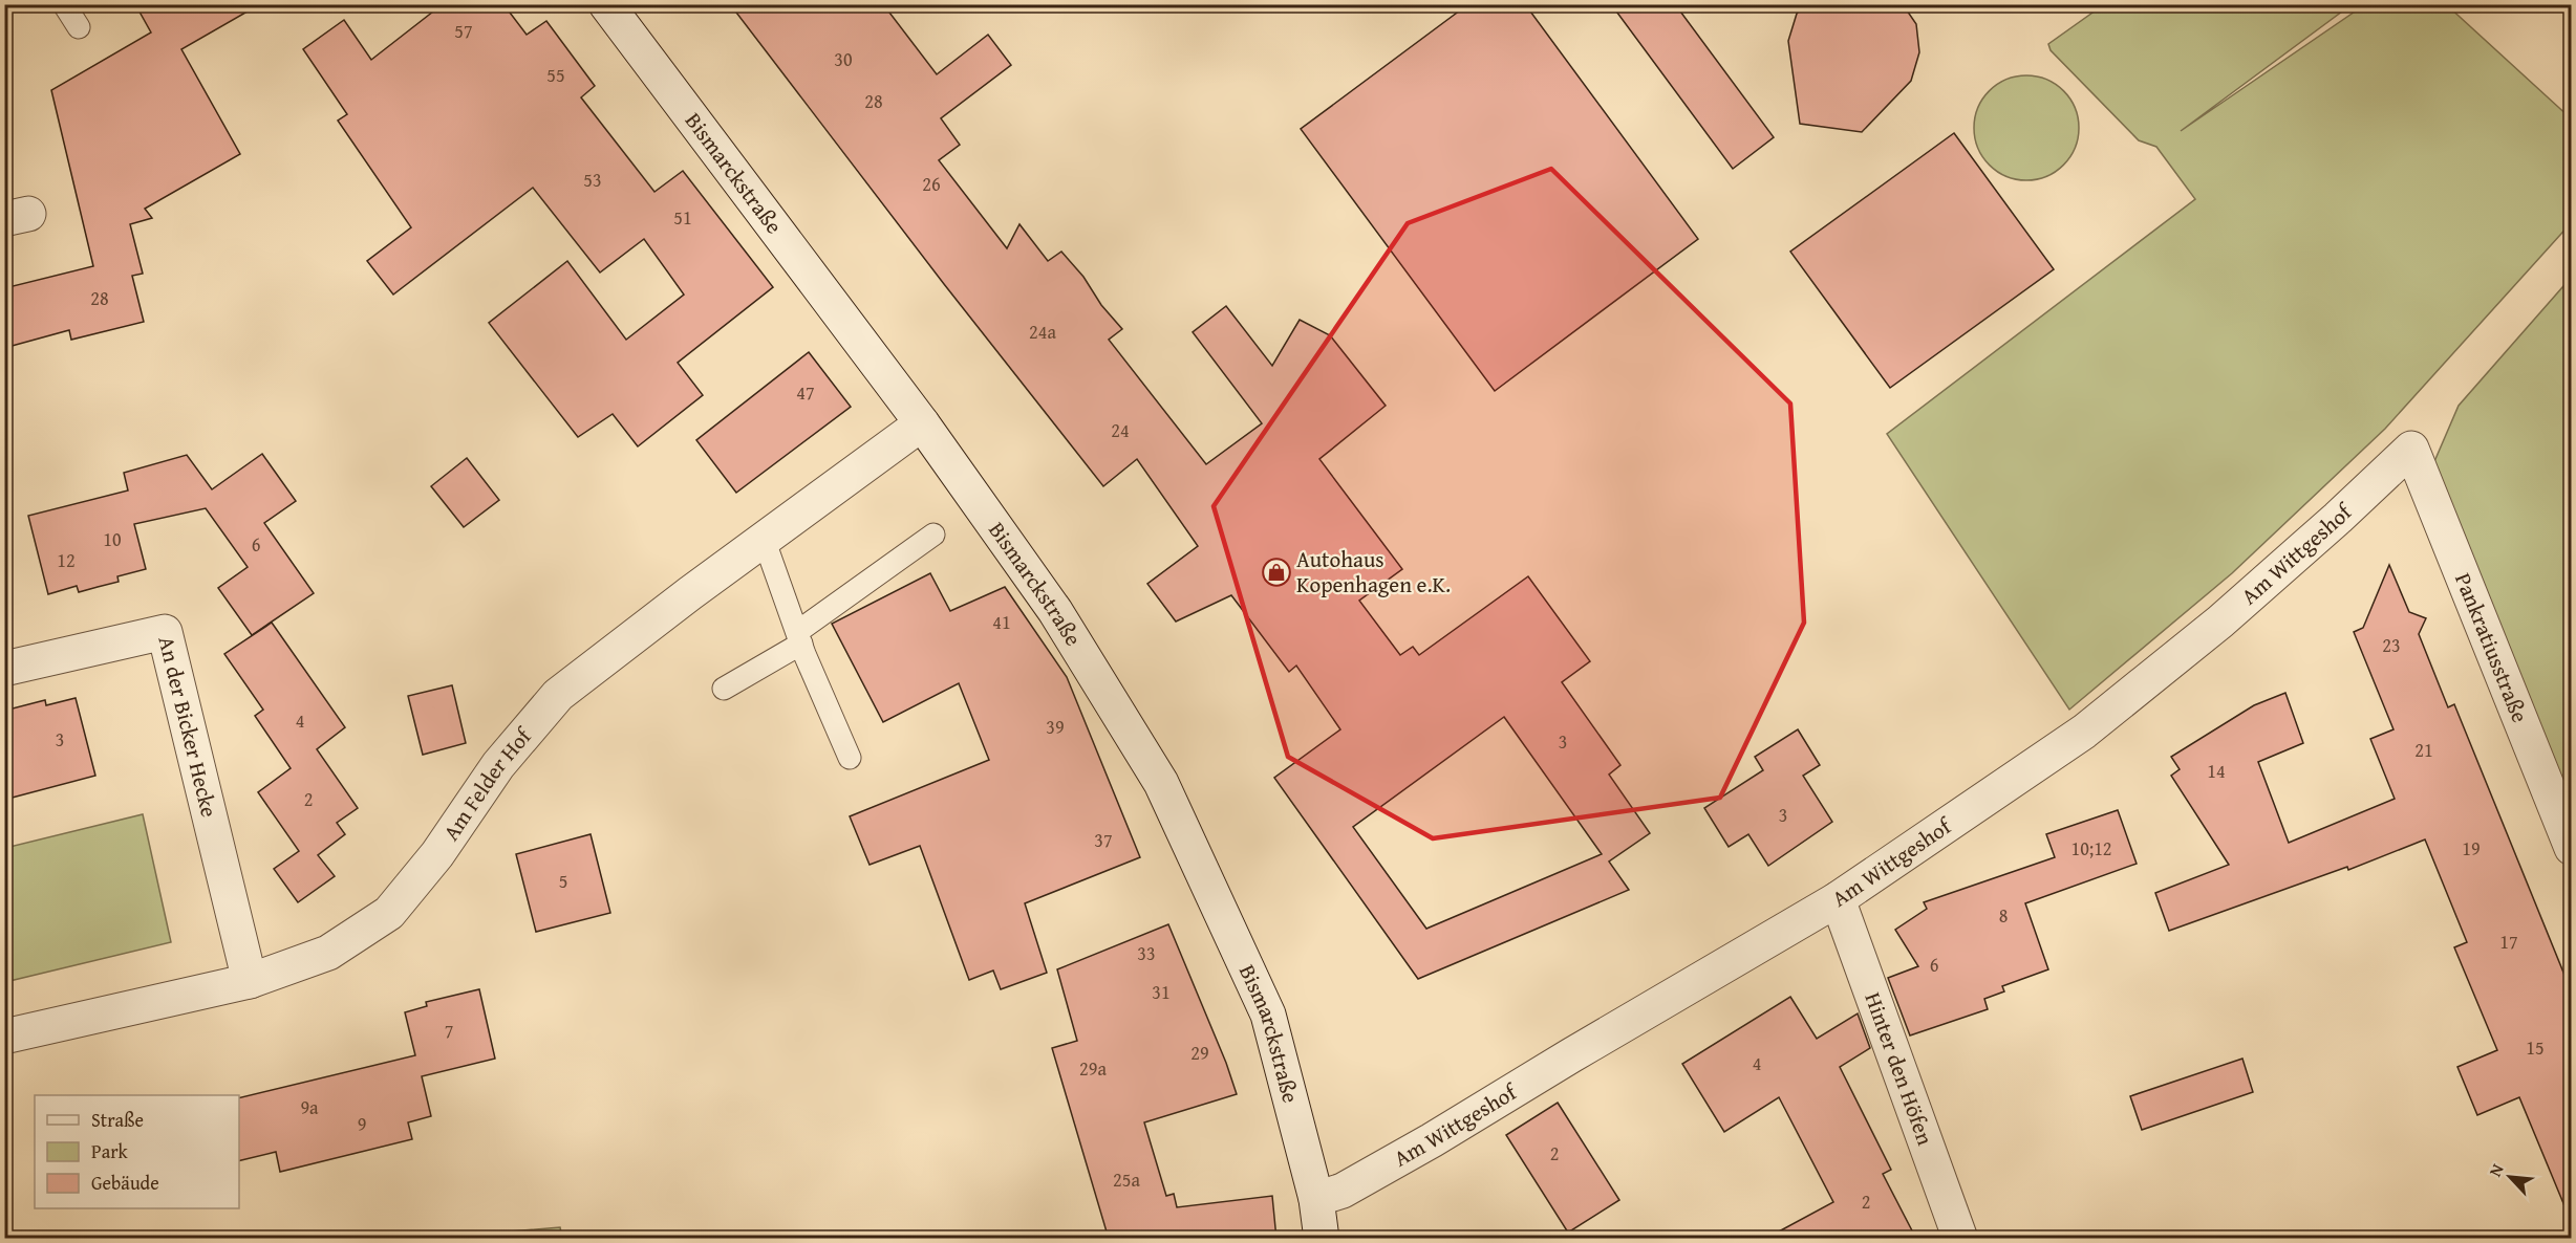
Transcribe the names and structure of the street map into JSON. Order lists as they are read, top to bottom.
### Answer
{
  "streets": {
    "street": [
      "Bismarckstraße",
      "Am Wittgeshof",
      "Pankratiusstraße",
      "An der Bicker Hecke",
      "Am Felder Hof",
      "Hinter den Höfen"
    ]
  },
  "crossings": [
    ["Bismarckstraße", "Am Wittgeshof"],
    ["Bismarckstraße", "Am Felder Hof"],
    ["Am Wittgeshof", "Pankratiusstraße"],
    ["Am Wittgeshof", "Hinter den Höfen"],
    ["An der Bicker Hecke", "Am Felder Hof"]
  ],
  "places": {
    "shop": ["Autohaus Kopenhagen e.K."]
  },
  "house_numbers": [
    "57",
    "30",
    "55",
    "28",
    "53",
    "26",
    "51",
    "28",
    "24a",
    "47",
    "24",
    "10",
    "6",
    "12",
    "41",
    "23",
    "4",
    "39",
    "3",
    "3",
    "21",
    "14",
    "2",
    "3",
    "37",
    "10;12",
    "19",
    "5",
    "8",
    "17",
    "33",
    "6",
    "31",
    "7",
    "15",
    "29",
    "4",
    "29a",
    "9a",
    "9",
    "2",
    "25a",
    "2"
  ],
  "legend": ["Straße", "Park", "Gebäude"],
  "north": "top left"
}
